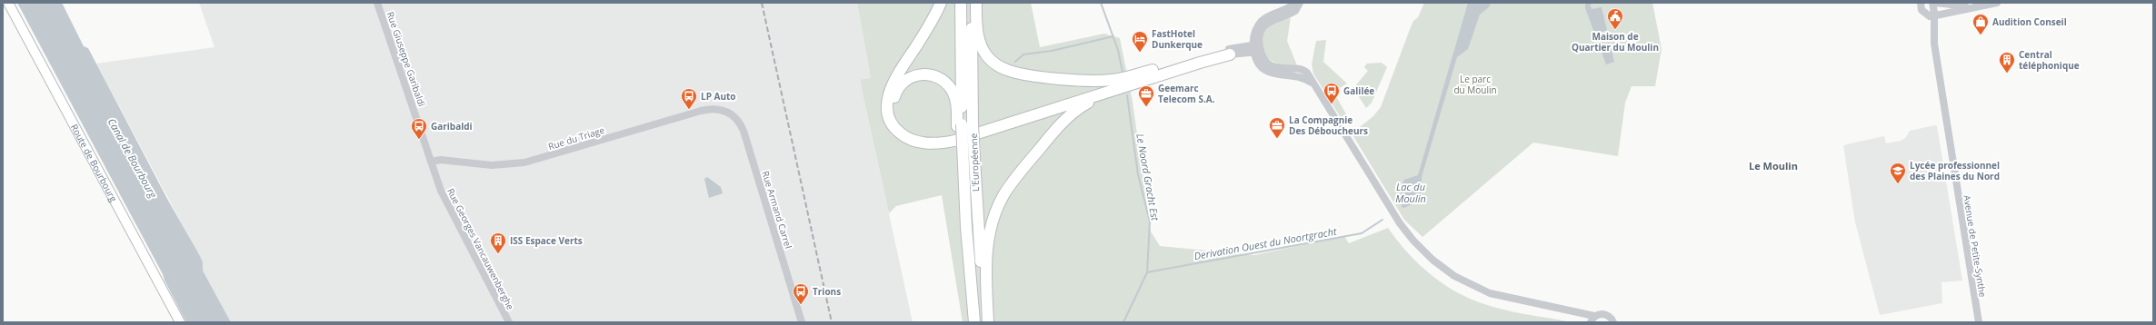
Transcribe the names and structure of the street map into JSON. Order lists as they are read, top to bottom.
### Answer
{
  "streets": {
    "highway": ["L'Européenne"],
    "main road": ["Route de Bourbourg"],
    "street": [
      "Rue Giuseppe Garibaldi",
      "Rue du Triage",
      "Rue Armand Carrel",
      "Avenue de Petite-Synthe",
      "Rue Georges Vancauwenberghe"
    ]
  },
  "crossings": [
    ["Rue Giuseppe Garibaldi", "Rue du Triage"],
    ["Rue Giuseppe Garibaldi", "Rue Georges Vancauwenberghe"],
    ["Rue du Triage", "Rue Armand Carrel"],
    ["Rue du Triage", "Rue Georges Vancauwenberghe"]
  ],
  "districts": ["Le Moulin"],
  "water": [
    "Canal de Bourbourg",
    "Le Noord Gracht Est",
    "Lac du Moulin",
    "Derivation Ouest du Noortgracht"
  ],
  "parks": ["Le parc du Moulin"],
  "places": {
    "public building": ["Maison de Quartier du Moulin"],
    "shop": ["Audition Conseil"],
    "hotel": ["FastHotel Dunkerque"],
    "building": ["Central téléphonique", "ISS Espace Verts"],
    "bus stop": [
      "Galilée",
      "LP Auto",
      "Garibaldi",
      "Trions"
    ],
    "office": ["Geemarc Telecom S.A.", "La Compagnie Des Déboucheurs"],
    "school or university": ["Lycée professionnel des Plaines du Nord"]
  }
}
